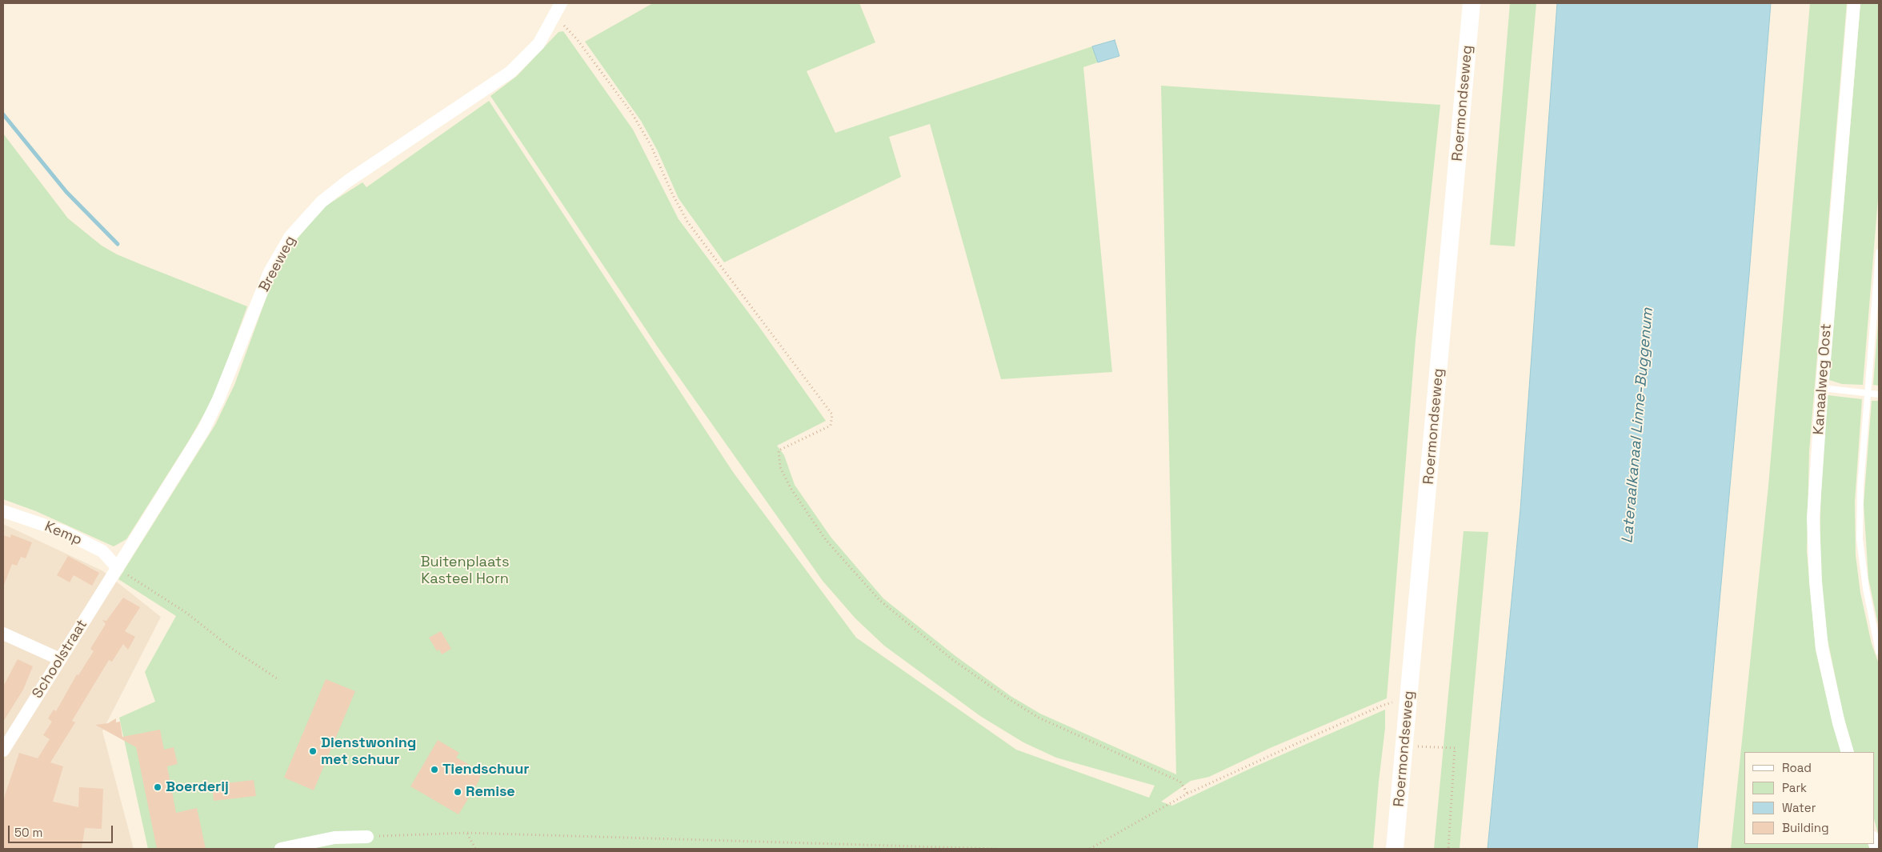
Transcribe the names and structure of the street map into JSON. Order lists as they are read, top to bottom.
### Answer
{
  "streets": {
    "main road": ["Roermondseweg"],
    "street": [
      "Breeweg",
      "Kanaalweg Oost",
      "Kemp",
      "Schoolstraat"
    ]
  },
  "crossings": [
    ["Breeweg", "Kemp"],
    ["Breeweg", "Schoolstraat"],
    ["Kemp", "Schoolstraat"]
  ],
  "water": ["Lateraalkanaal Linne-Buggenum"],
  "parks": ["Buitenplaats Kasteel Horn"],
  "places": [
    "Dienstwoning met schuur",
    "Tiendschuur",
    "Boerderij",
    "Remise"
  ],
  "legend": [
    "Road",
    "Park",
    "Water",
    "Building"
  ],
  "scale_bar": "50 m"
}
